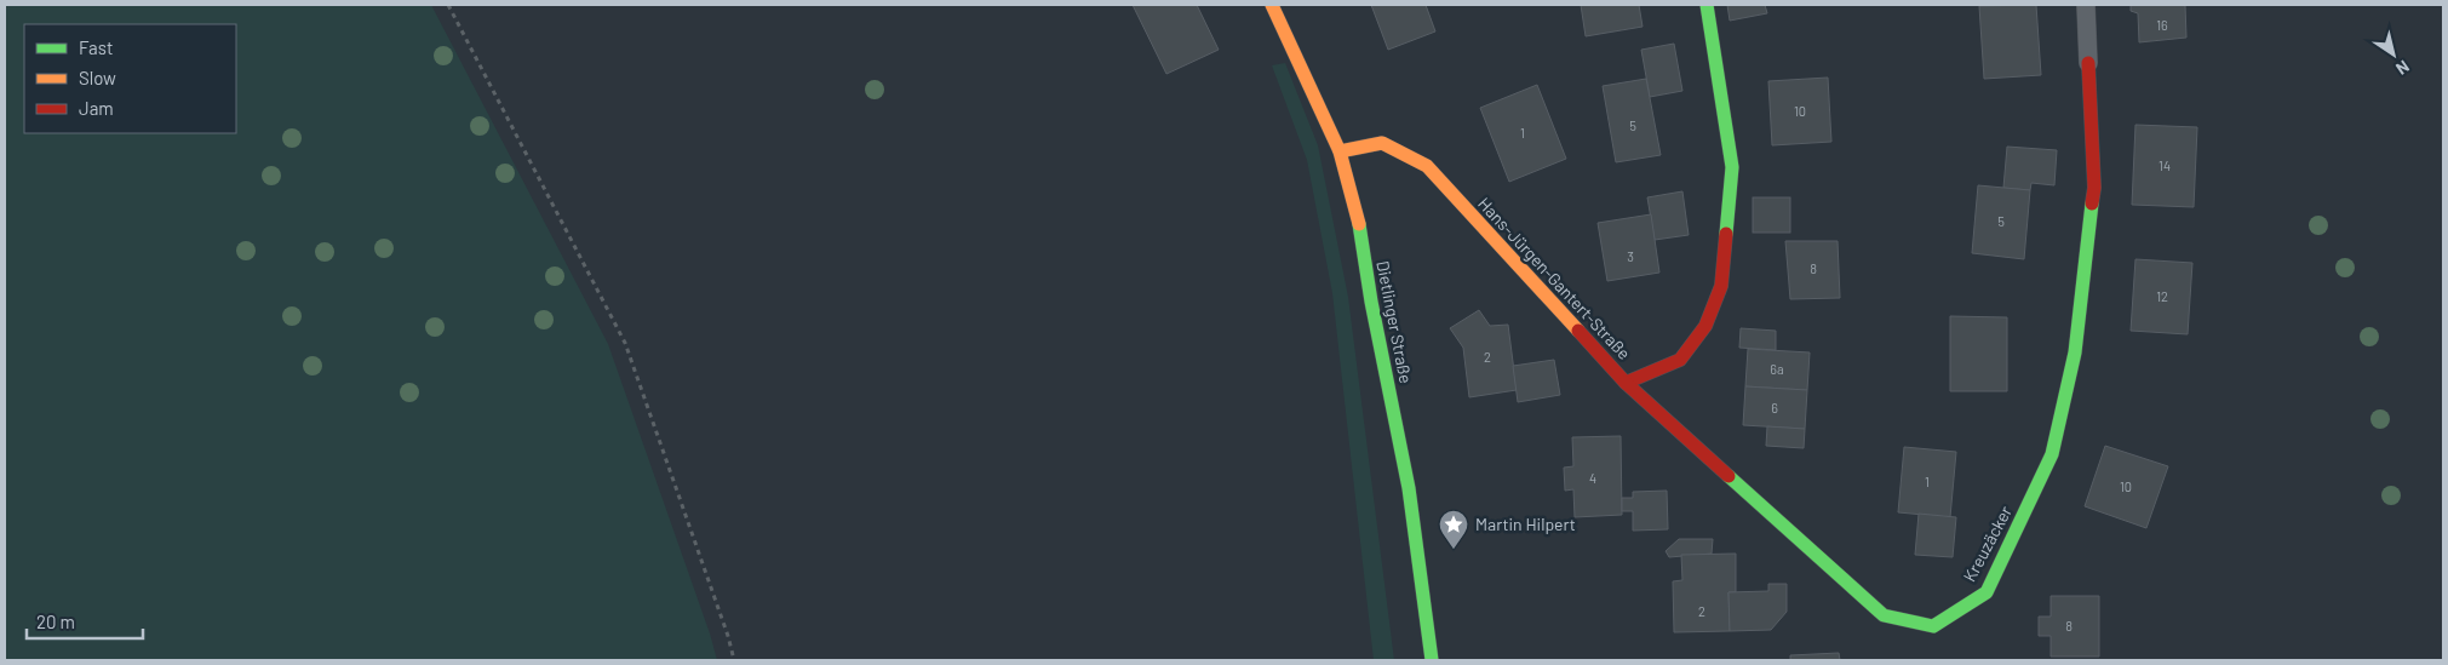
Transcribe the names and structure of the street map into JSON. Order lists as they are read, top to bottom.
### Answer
{
  "streets": {
    "street": ["Hans-Jürgen-Gantert-Straße", "Dietlinger Straße", "Kreuzäcker"]
  },
  "crossings": [
    ["Hans-Jürgen-Gantert-Straße", "Dietlinger Straße"],
    ["Hans-Jürgen-Gantert-Straße", "Kreuzäcker"]
  ],
  "places": {
    "place": ["Martin Hilpert"]
  },
  "house_numbers": [
    "16",
    "10",
    "5",
    "1",
    "14",
    "5",
    "3",
    "8",
    "12",
    "2",
    "6a",
    "6",
    "4",
    "1",
    "10",
    "2",
    "8"
  ],
  "legend": ["Fast", "Slow", "Jam"],
  "scale_bar": "20 m",
  "north": "bottom right"
}
